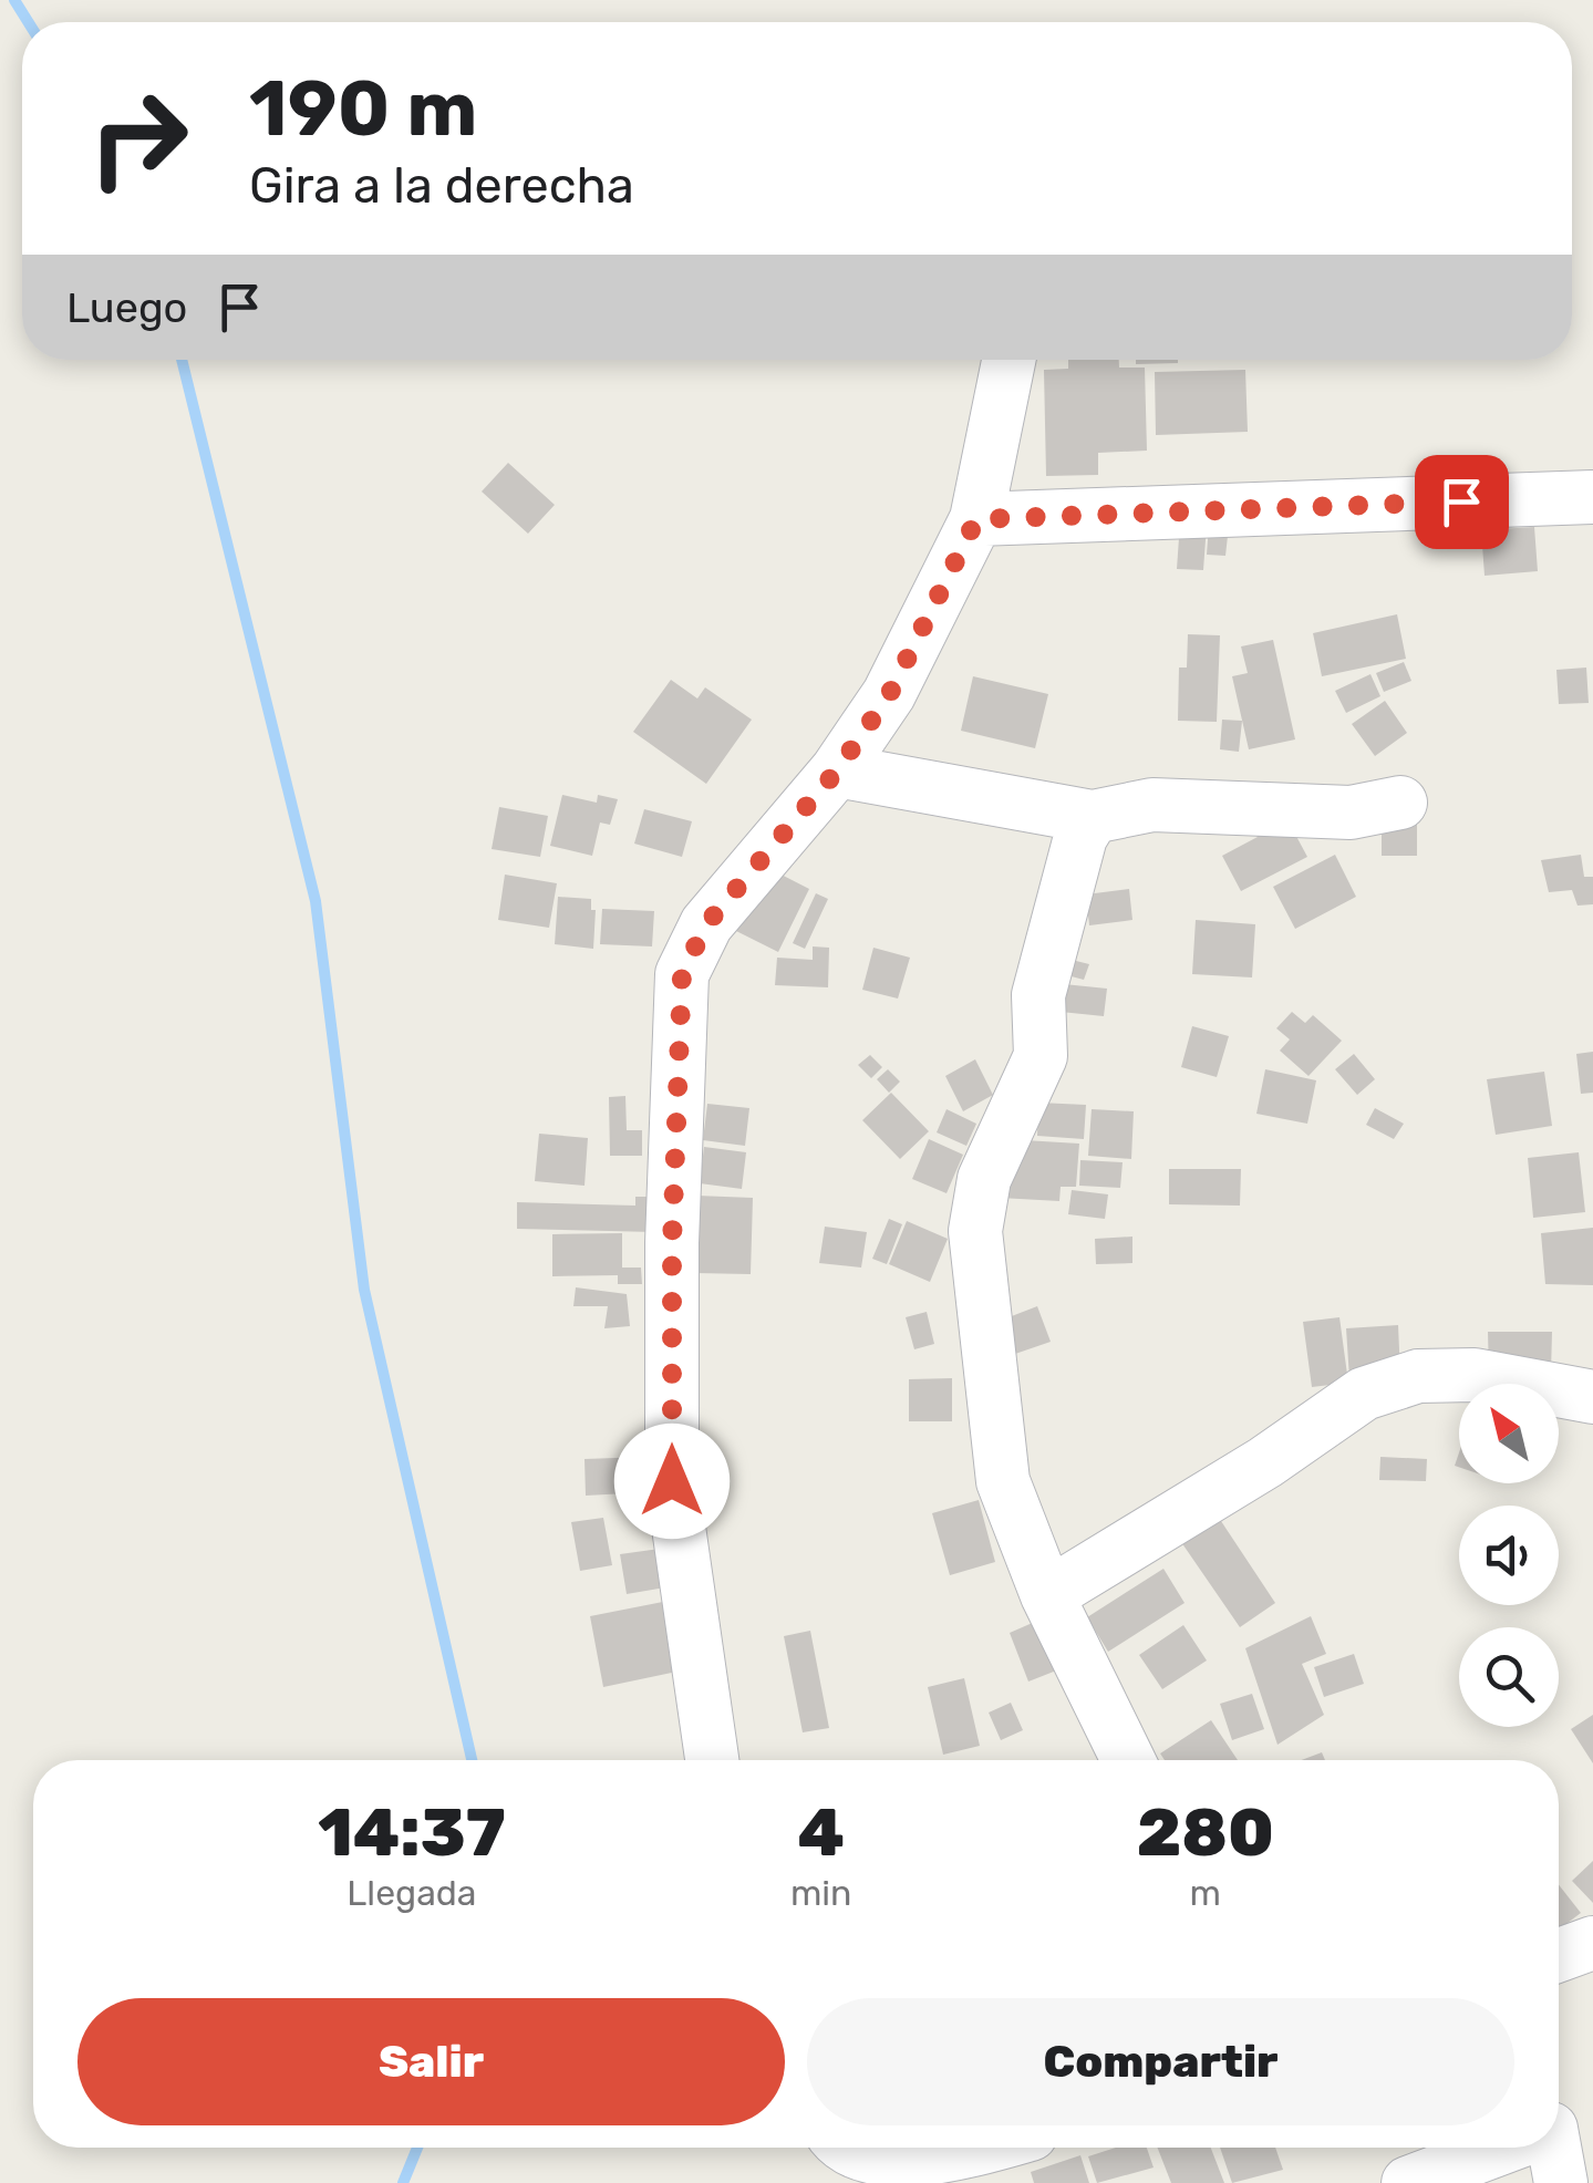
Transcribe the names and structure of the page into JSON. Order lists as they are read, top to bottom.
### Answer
{
  "north": "top left",
  "page": {
    "turn": ["190 m", "Gira a la derecha"],
    "then": "Luego",
    "eta": [
      "14:37",
      "Llegada",
      "4",
      "min",
      "280",
      "m"
    ],
    "buttons": ["Salir", "Compartir"]
  }
}
